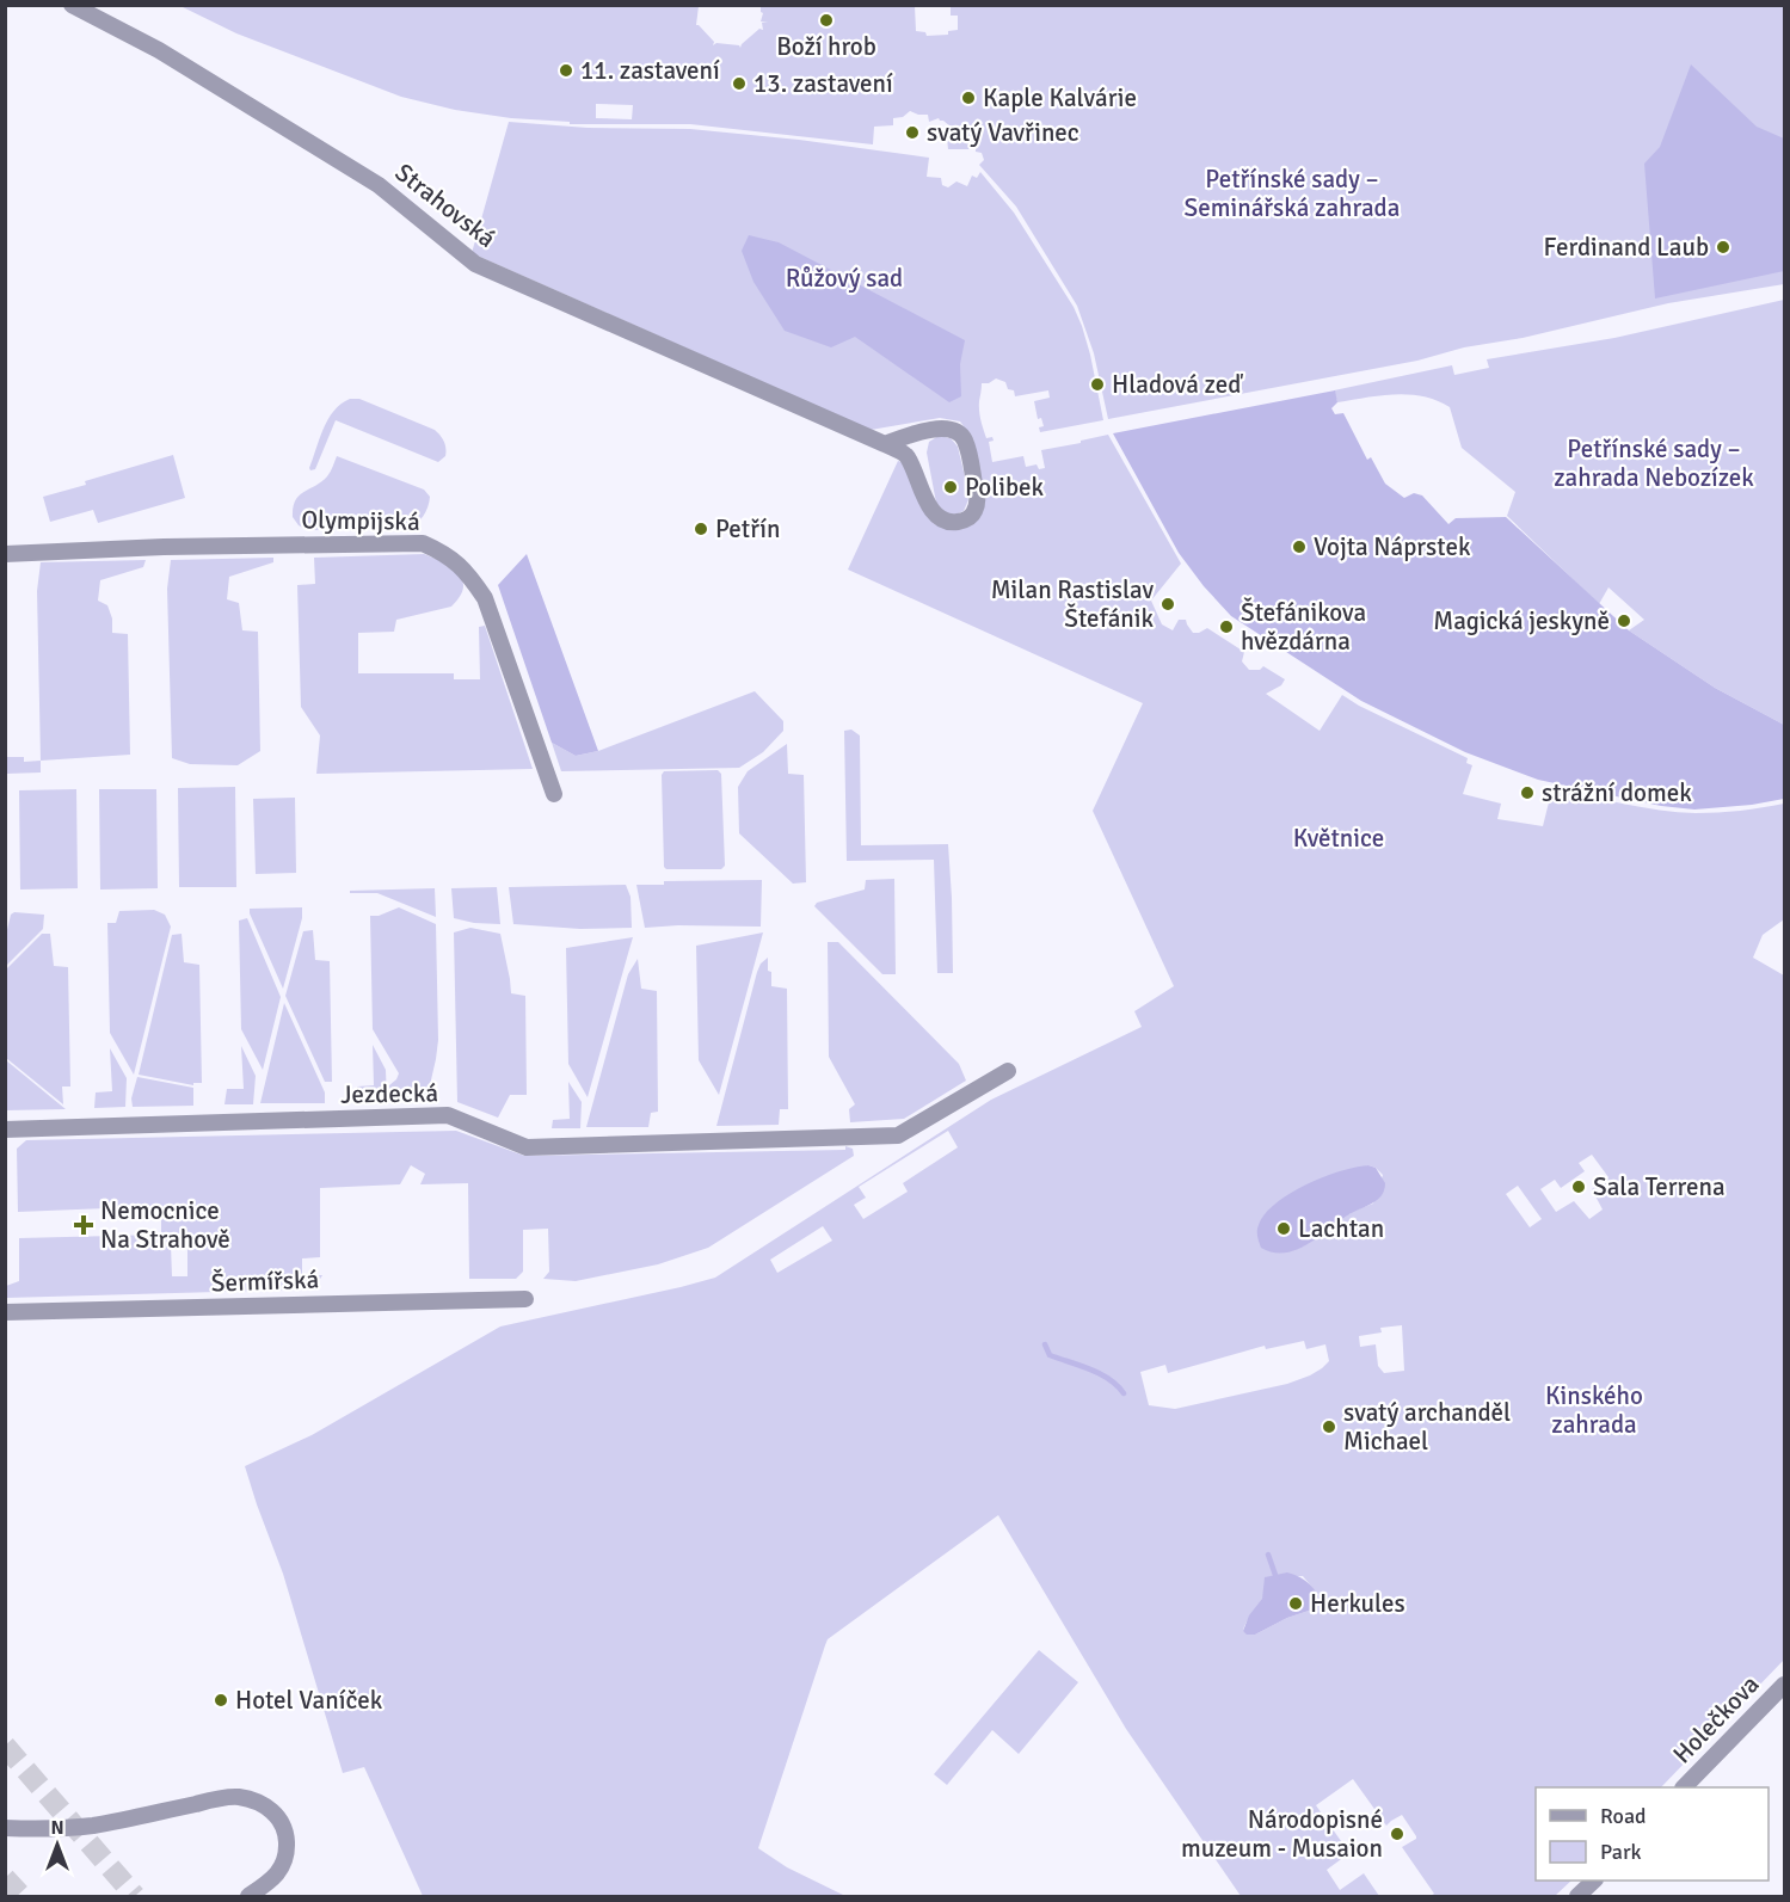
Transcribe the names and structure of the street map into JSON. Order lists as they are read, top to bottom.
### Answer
{
  "streets": {
    "street": [
      "Strahovská",
      "Olympijská",
      "Jezdecká",
      "Šermířská",
      "Holečkova"
    ]
  },
  "parks": [
    "Petřínské sady – Seminářská zahrada",
    "Růžový sad",
    "Petřínské sady – zahrada Nebozízek",
    "Květnice",
    "Kinského zahrada"
  ],
  "places": {
    "other": [
      "Boží hrob",
      "11. zastavení",
      "13. zastavení",
      "Kaple Kalvárie",
      "svatý Vavřinec",
      "Ferdinand Laub",
      "Hladová zeď",
      "Polibek",
      "Petřín",
      "Vojta Náprstek",
      "Milan Rastislav Štefánik",
      "Magická jeskyně",
      "Štefánikova hvězdárna",
      "strážní domek",
      "Sala Terrena",
      "Lachtan",
      "svatý archanděl Michael",
      "Herkules",
      "Hotel Vaníček",
      "Národopisné muzeum - Musaion"
    ],
    "health": ["Nemocnice Na Strahově"]
  },
  "legend": ["Road", "Park"],
  "north": "top"
}
